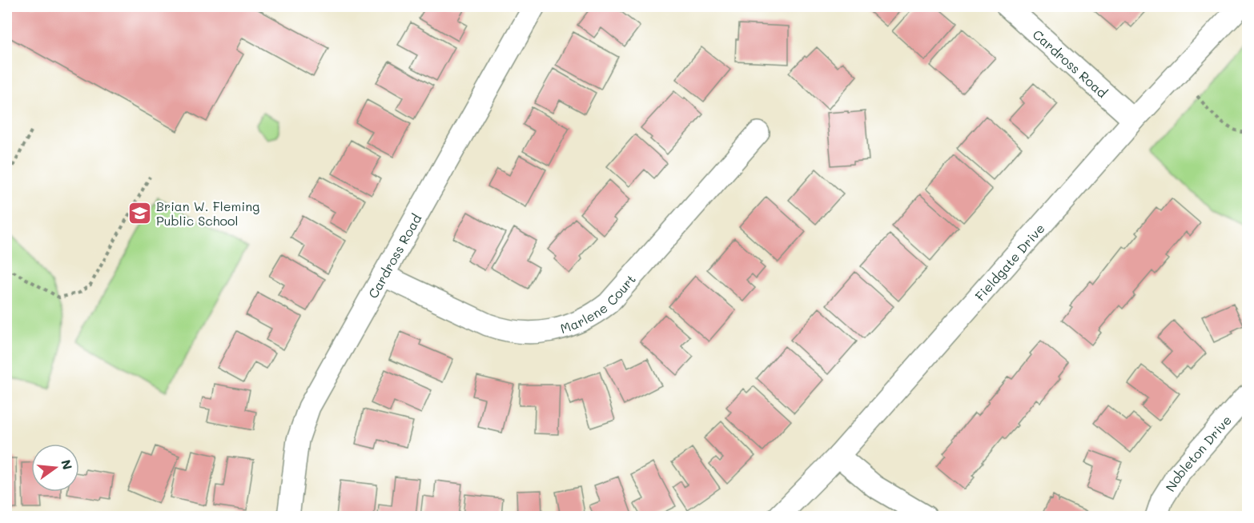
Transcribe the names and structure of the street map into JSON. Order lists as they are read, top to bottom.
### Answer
{
  "streets": {
    "street": [
      "Cardross Road",
      "Fieldgate Drive",
      "Marlene Court",
      "Nobleton Drive"
    ]
  },
  "crossings": [
    ["Cardross Road", "Fieldgate Drive"],
    ["Cardross Road", "Marlene Court"]
  ],
  "places": {
    "school or university": ["Brian W. Fleming Public School"]
  },
  "north": "right"
}
